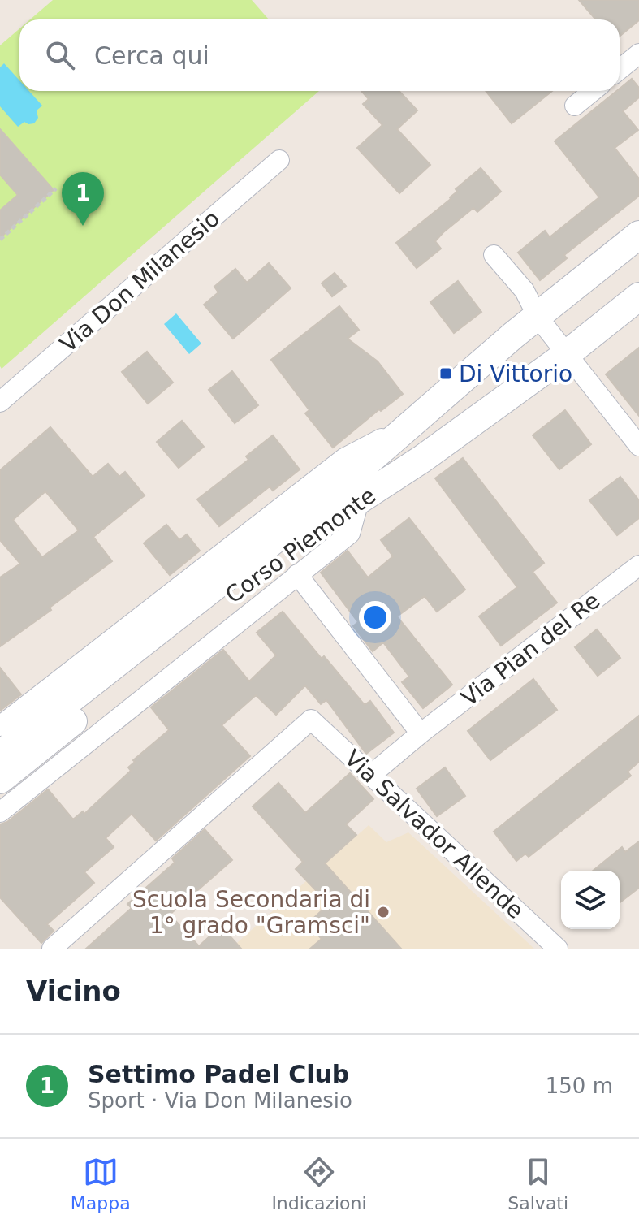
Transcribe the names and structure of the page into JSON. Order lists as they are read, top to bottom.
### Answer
{
  "streets": {
    "main road": ["Corso Piemonte"],
    "street": ["Via Don Milanesio", "Via Pian del Re", "Via Salvador Allende"]
  },
  "crossings": [
    ["Via Pian del Re", "Via Salvador Allende"]
  ],
  "places": {
    "transit": ["Di Vittorio"],
    "other": ["Scuola Secondaria di 1° grado \"Gramsci\""]
  },
  "page": {
    "search": "Cerca qui",
    "pins": "1",
    "heading": "Vicino",
    "list": [
      {
        "mark": "1",
        "name": "Settimo Padel Club",
        "note": "Sport · Via Don Milanesio",
        "value": "150 m"
      }
    ],
    "nav": ["Mappa", "Indicazioni", "Salvati"]
  }
}
